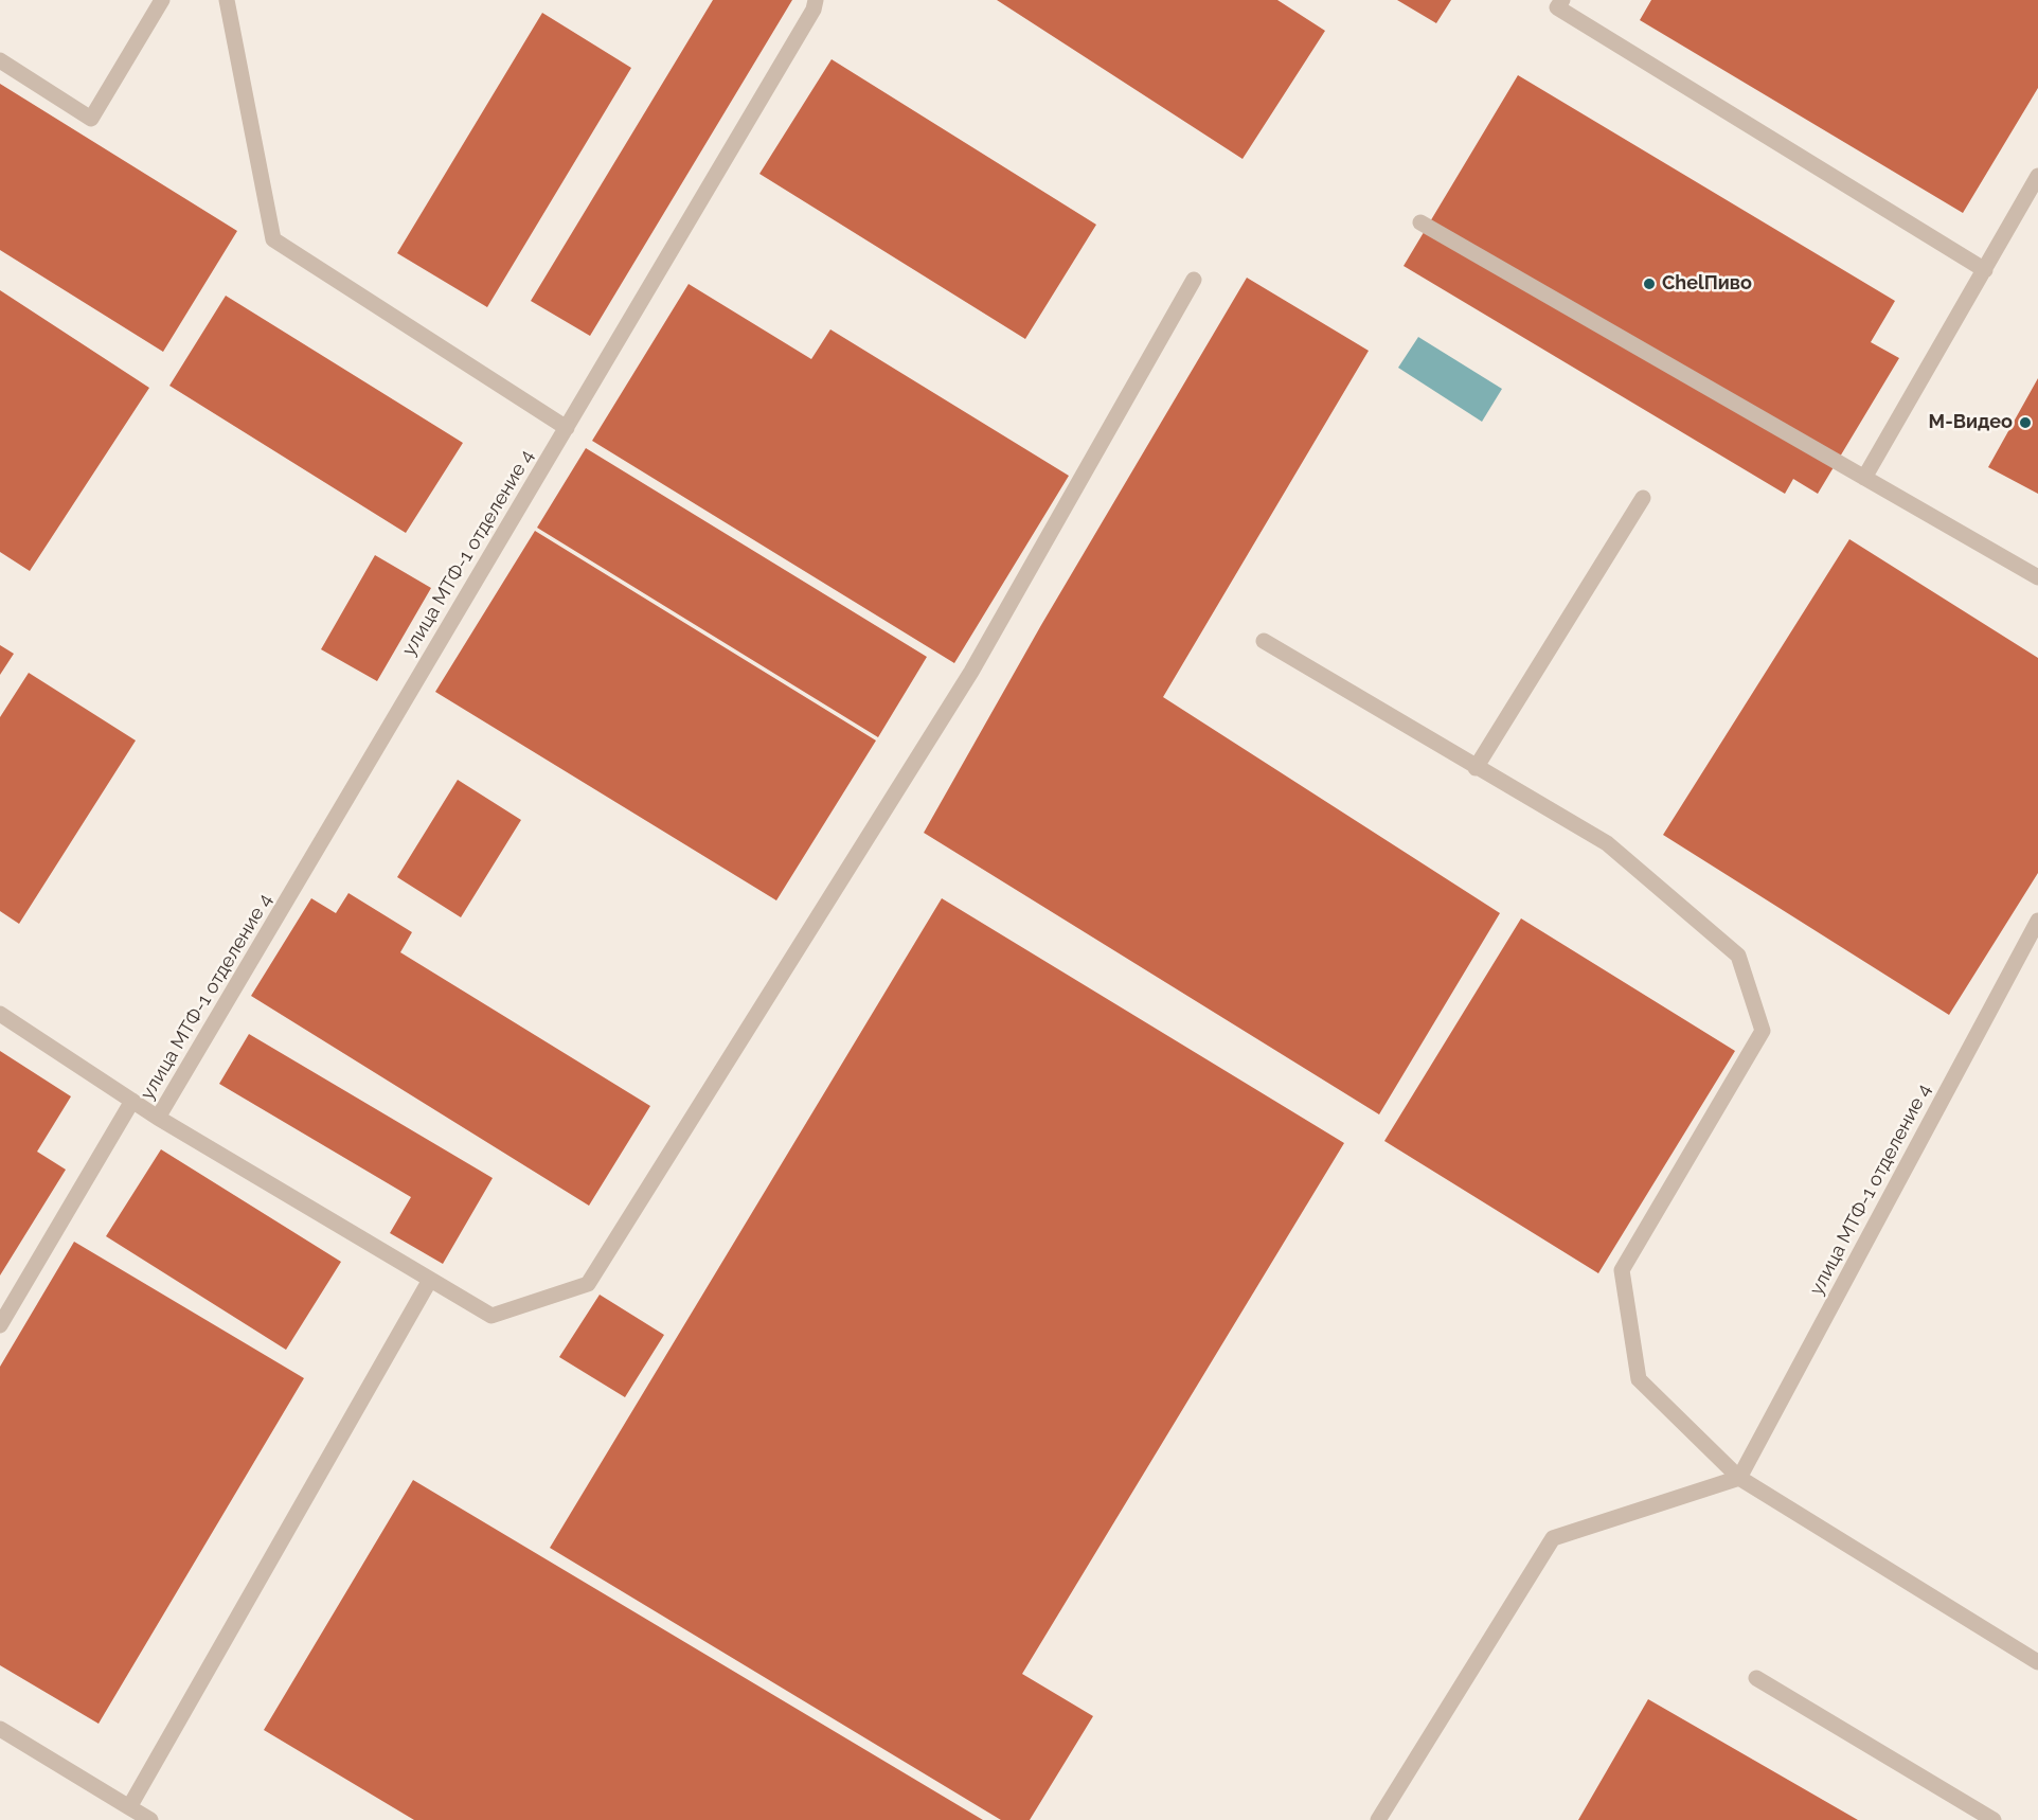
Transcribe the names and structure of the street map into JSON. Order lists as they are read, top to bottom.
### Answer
{
  "streets": {
    "street": ["улица МТФ-1 отделение 4"]
  },
  "places": ["ChelПиво", "М-Видео"]
}
